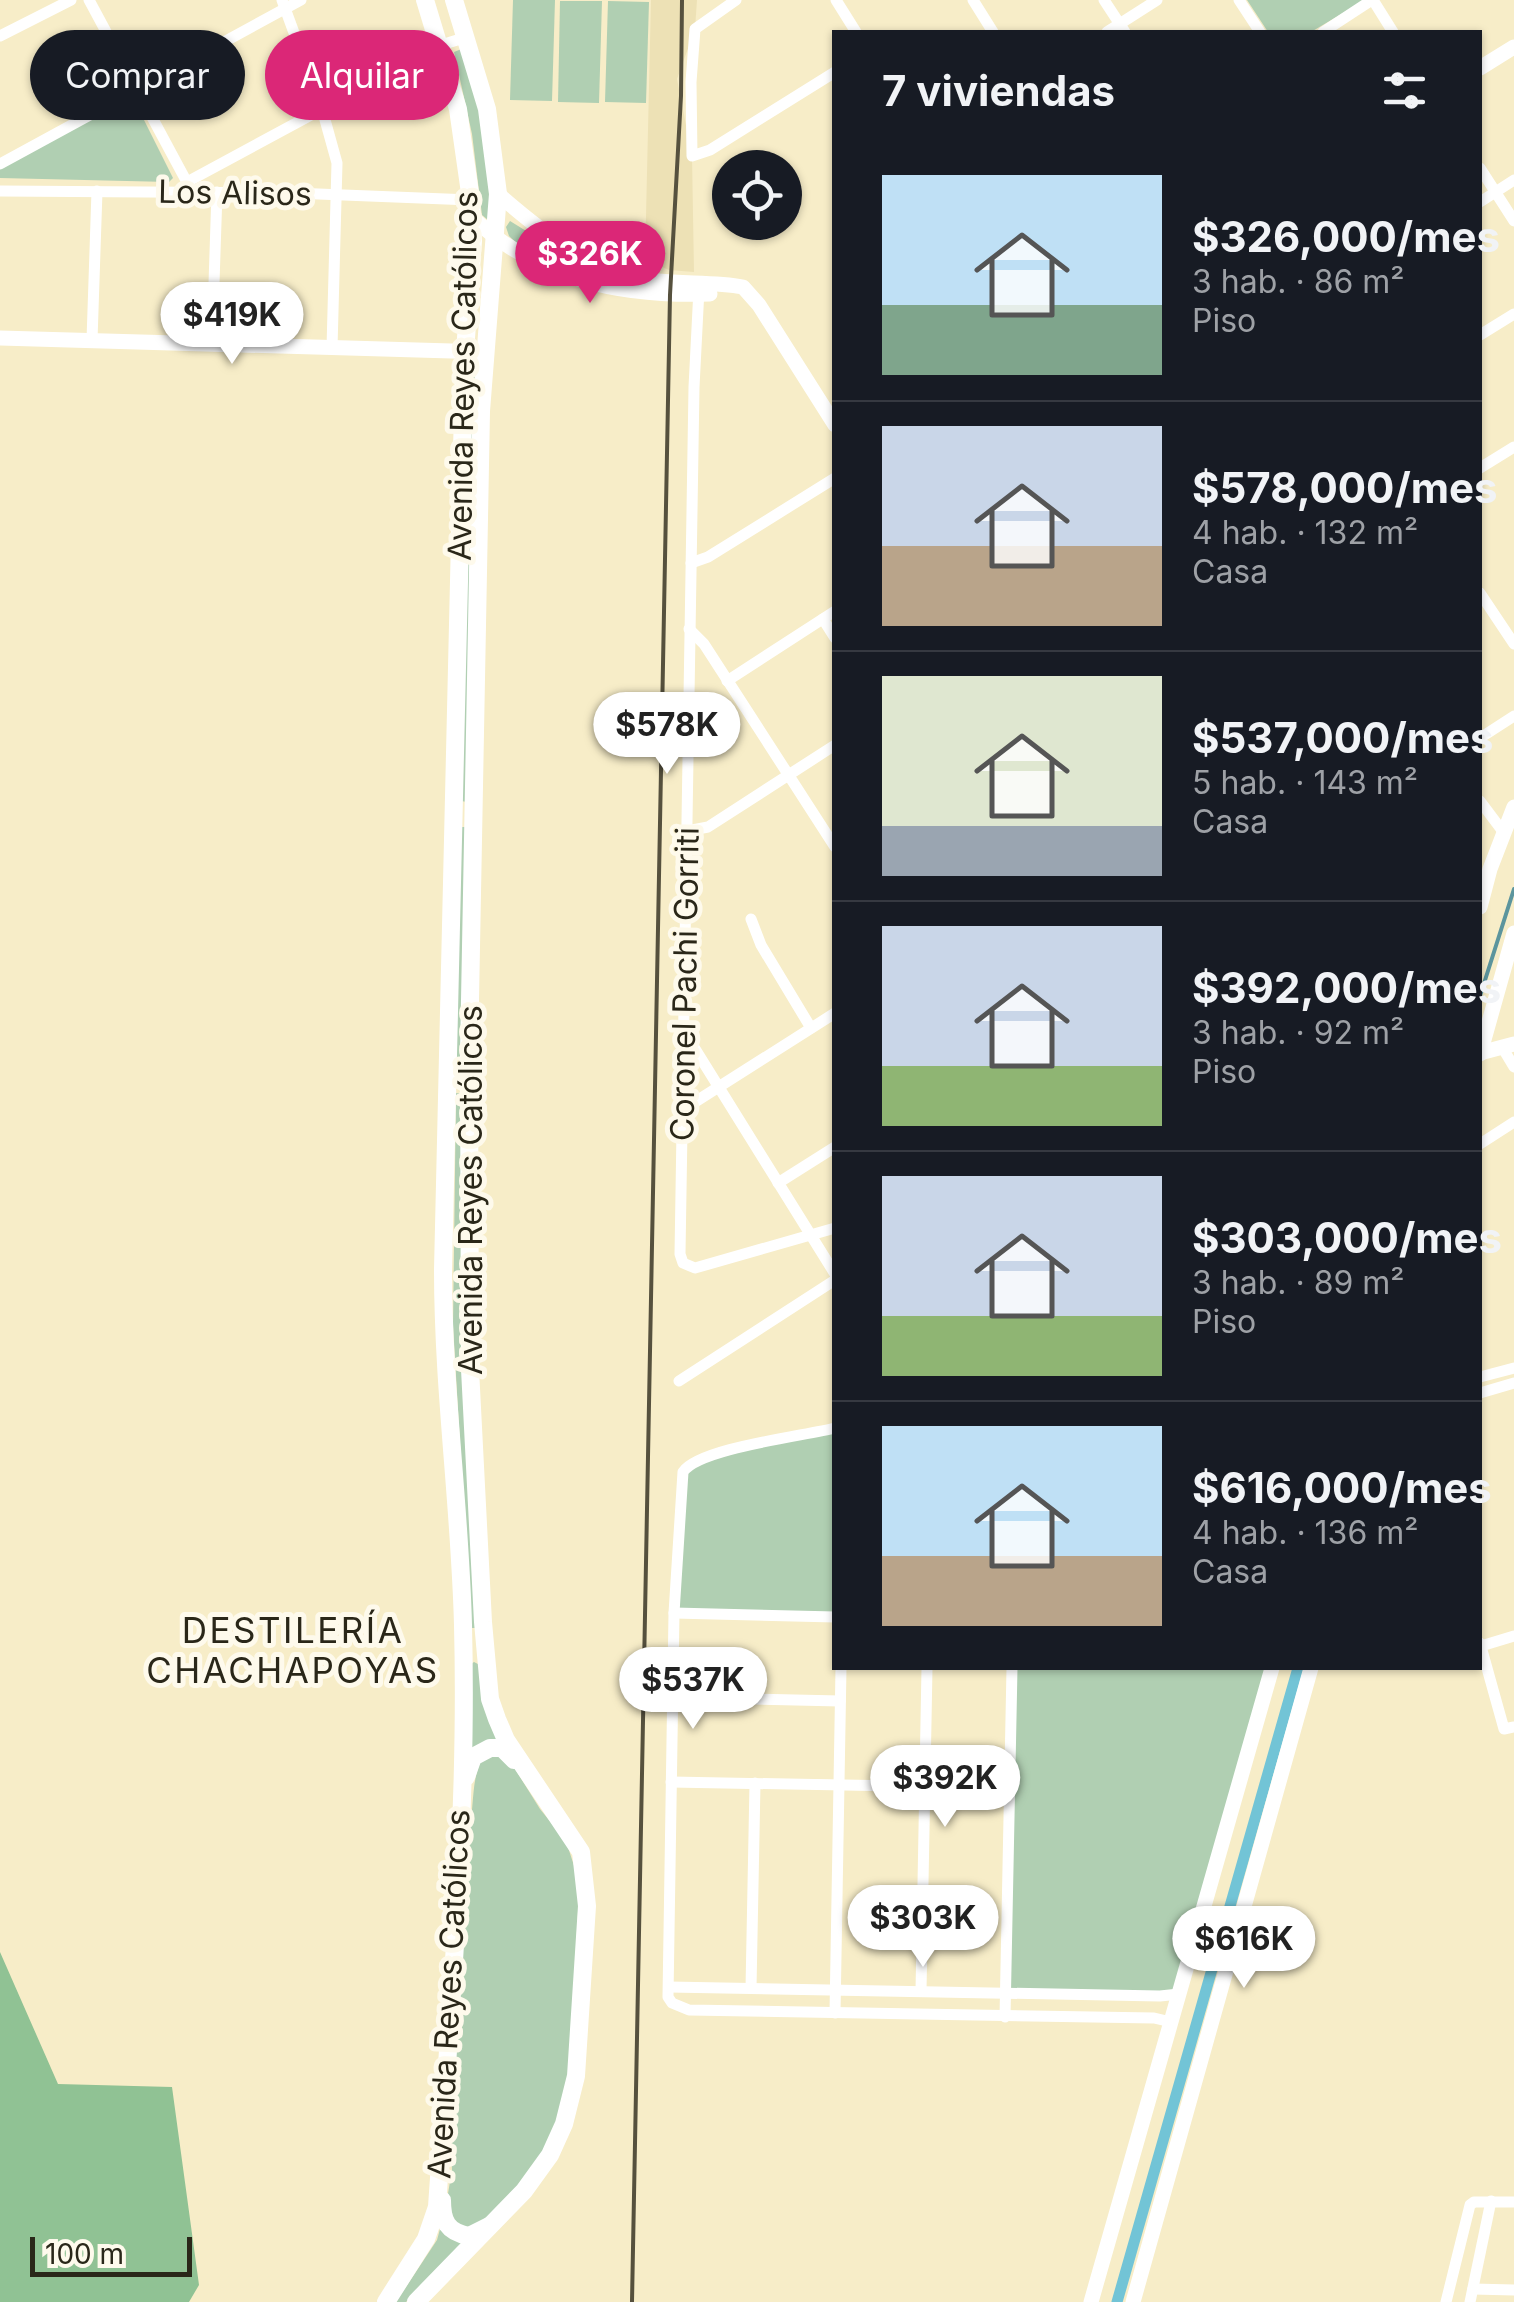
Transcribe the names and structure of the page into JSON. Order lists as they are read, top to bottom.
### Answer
{
  "streets": {
    "main road": ["Avenida Reyes Católicos"],
    "street": ["Los Alisos", "Coronel Pachi Gorriti"]
  },
  "crossings": [
    ["Los Alisos", "Avenida Reyes Católicos"]
  ],
  "districts": ["DESTILERÍA CHACHAPOYAS"],
  "scale_bar": "100 m",
  "page": {
    "chip": ["Comprar", "Alquilar"],
    "heading": "7 viviendas",
    "list": [
      {
        "name": "$326,000/mes",
        "note": "3 hab. · 86 m² · Piso"
      },
      {
        "name": "$578,000/mes",
        "note": "4 hab. · 132 m² · Casa"
      },
      {
        "name": "$537,000/mes",
        "note": "5 hab. · 143 m² · Casa"
      },
      {
        "name": "$392,000/mes",
        "note": "3 hab. · 92 m² · Piso"
      },
      {
        "name": "$303,000/mes",
        "note": "3 hab. · 89 m² · Piso"
      },
      {
        "name": "$616,000/mes",
        "note": "4 hab. · 136 m² · Casa"
      }
    ],
    "price": [
      "$326K",
      "$419K",
      "$578K",
      "$537K",
      "$392K",
      "$303K",
      "$616K"
    ],
    "scale": "100 m"
  }
}
